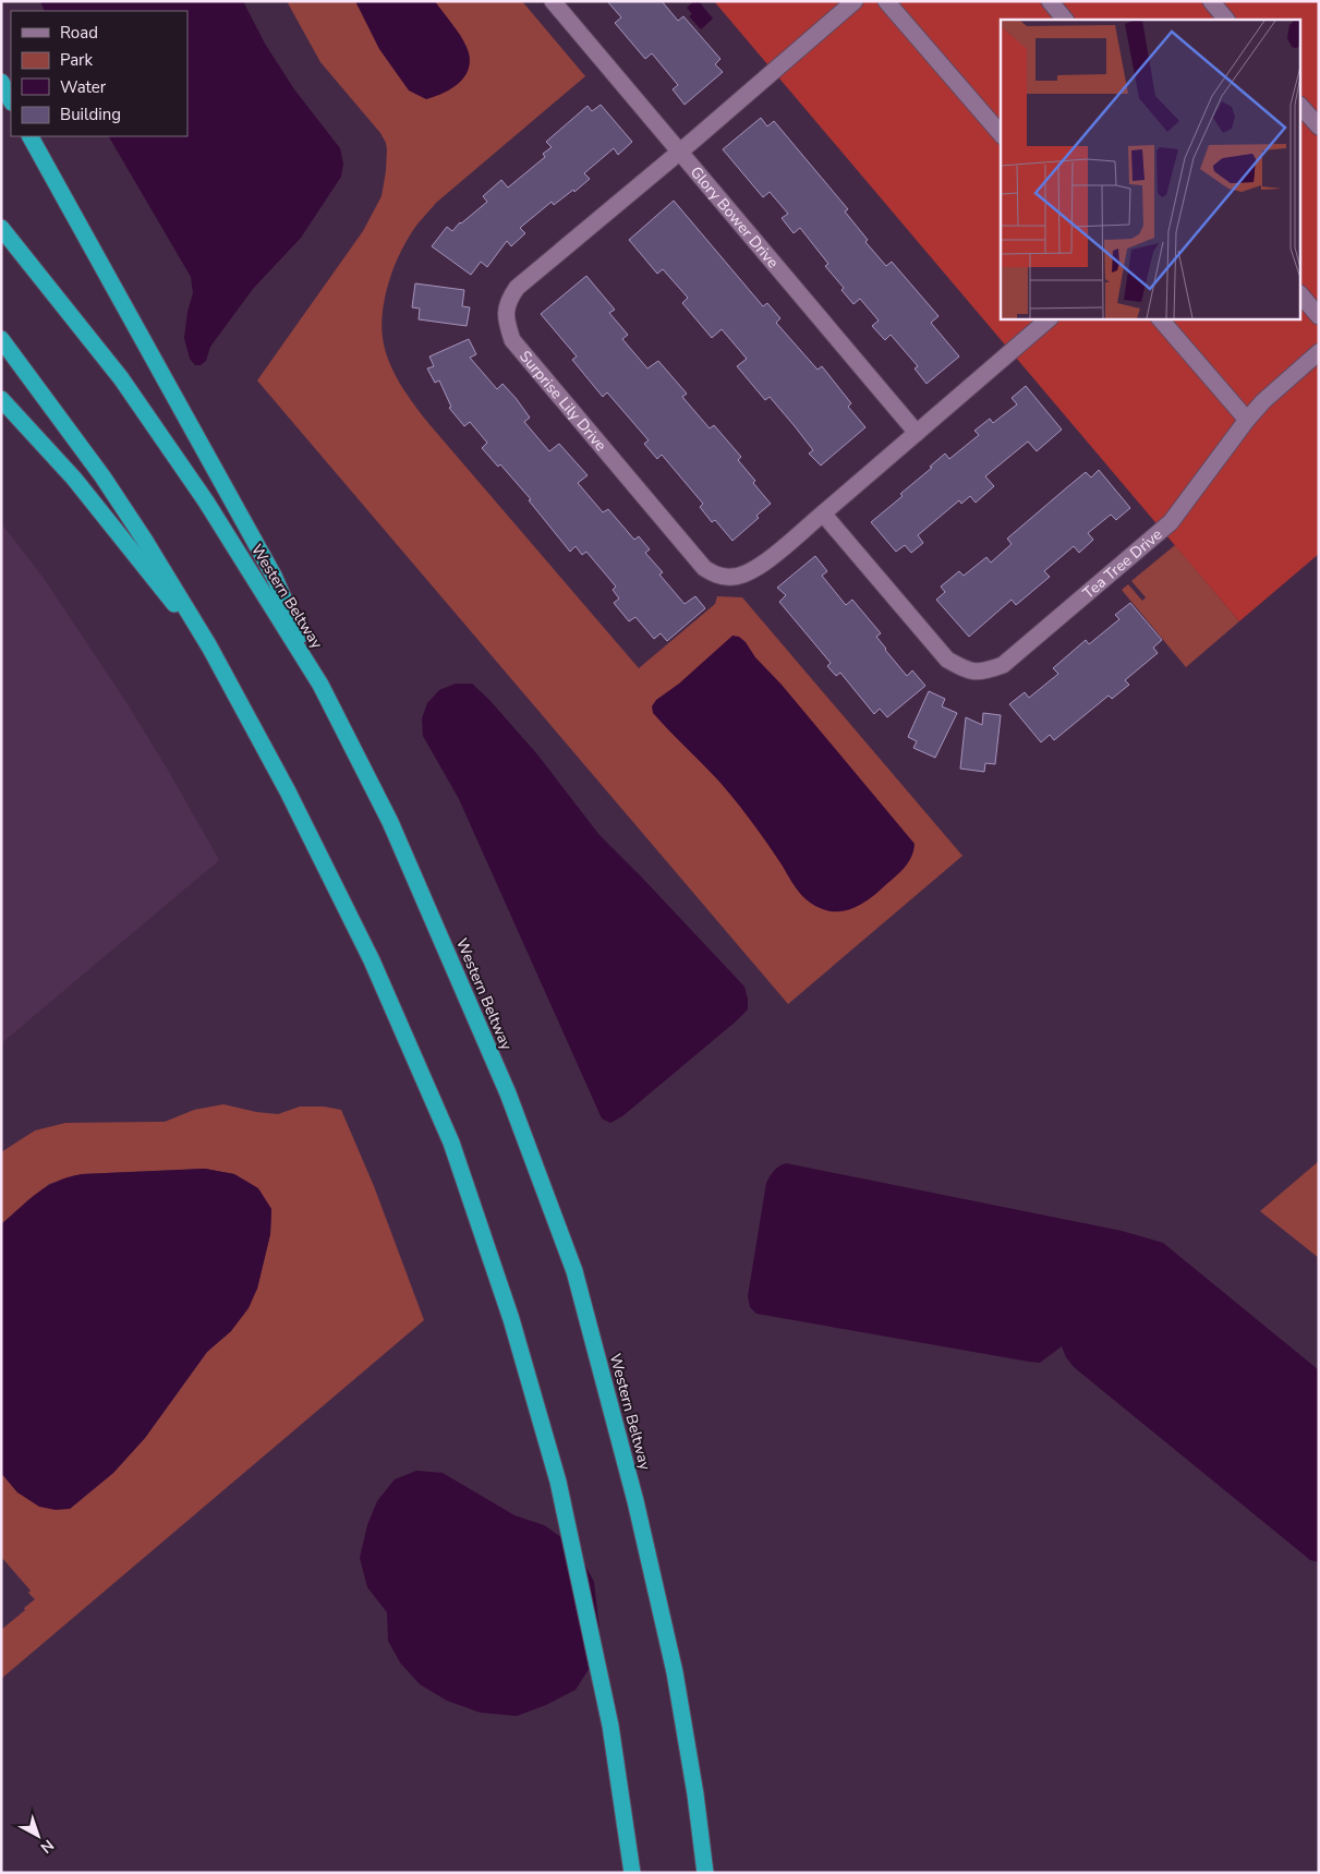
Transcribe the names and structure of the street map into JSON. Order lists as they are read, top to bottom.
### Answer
{
  "streets": {
    "highway": ["Western Beltway"],
    "street": ["Glory Bower Drive", "Surprise Lily Drive", "Tea Tree Drive"]
  },
  "crossings": [
    ["Glory Bower Drive", "Surprise Lily Drive"],
    ["Surprise Lily Drive", "Tea Tree Drive"]
  ],
  "legend": [
    "Road",
    "Park",
    "Water",
    "Building"
  ],
  "north": "bottom right"
}
